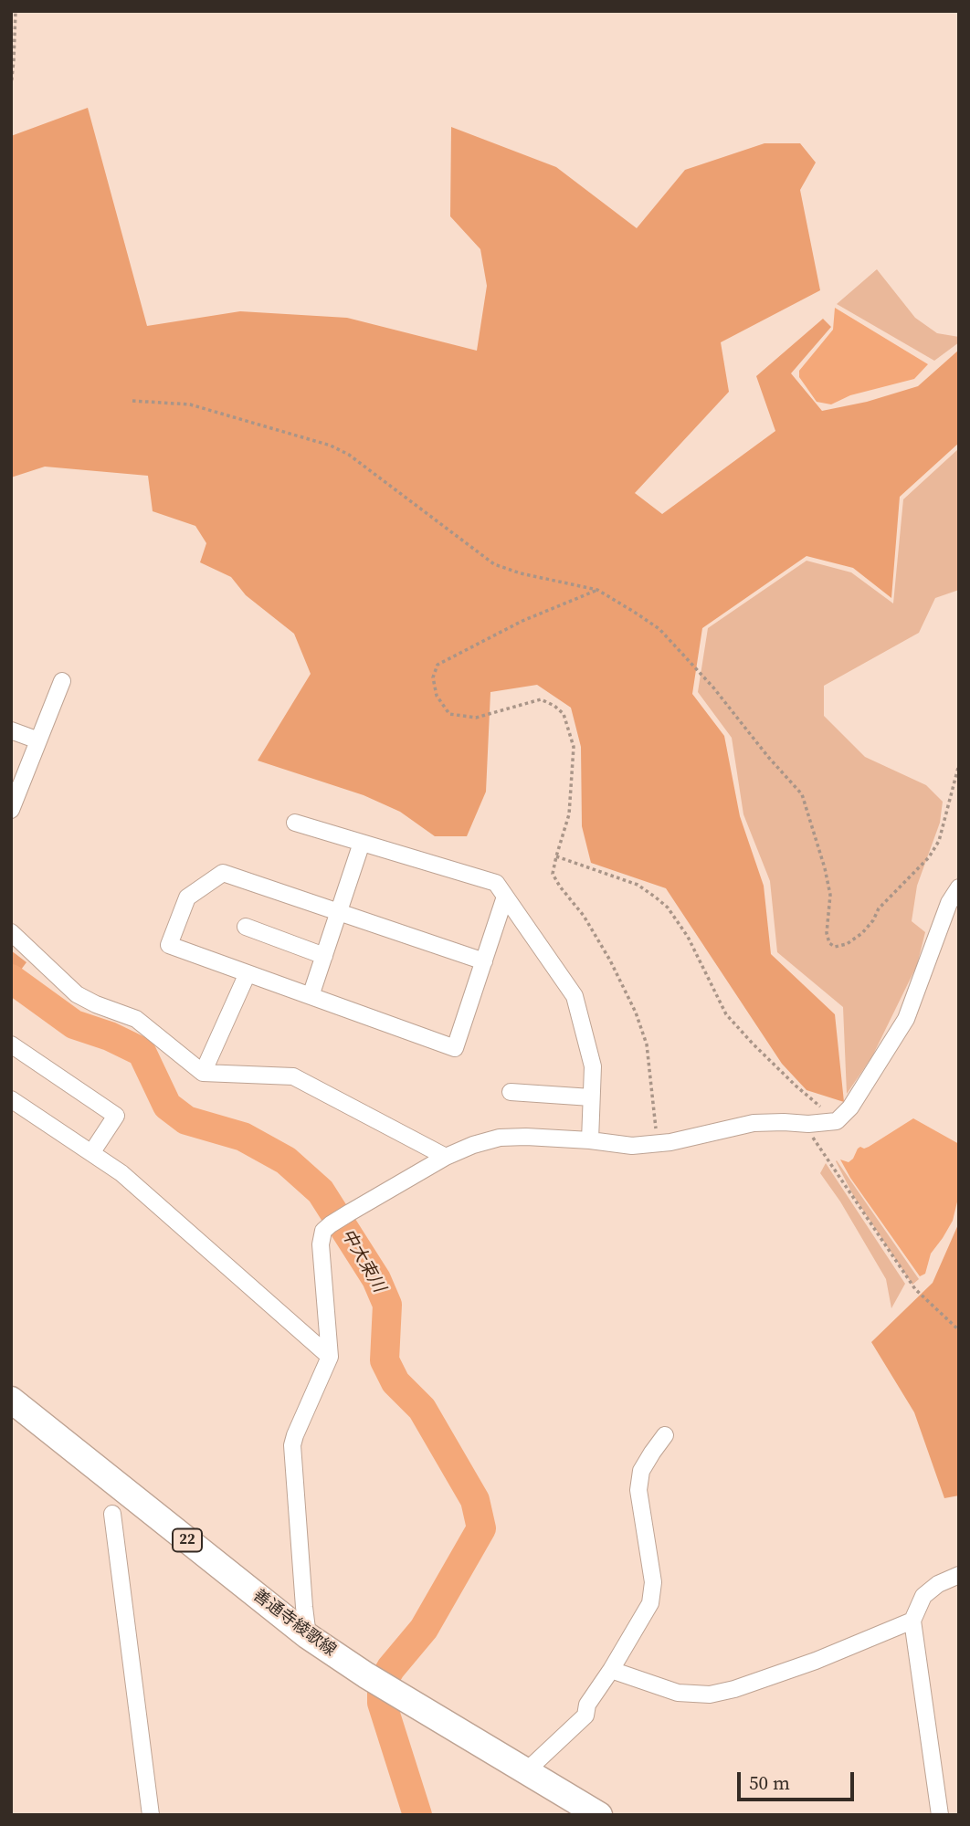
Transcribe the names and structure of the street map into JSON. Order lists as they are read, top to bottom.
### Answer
{
  "streets": {
    "main road": ["22", "善通寺綾歌線"]
  },
  "water": ["中大束川"],
  "scale_bar": "50 m"
}
